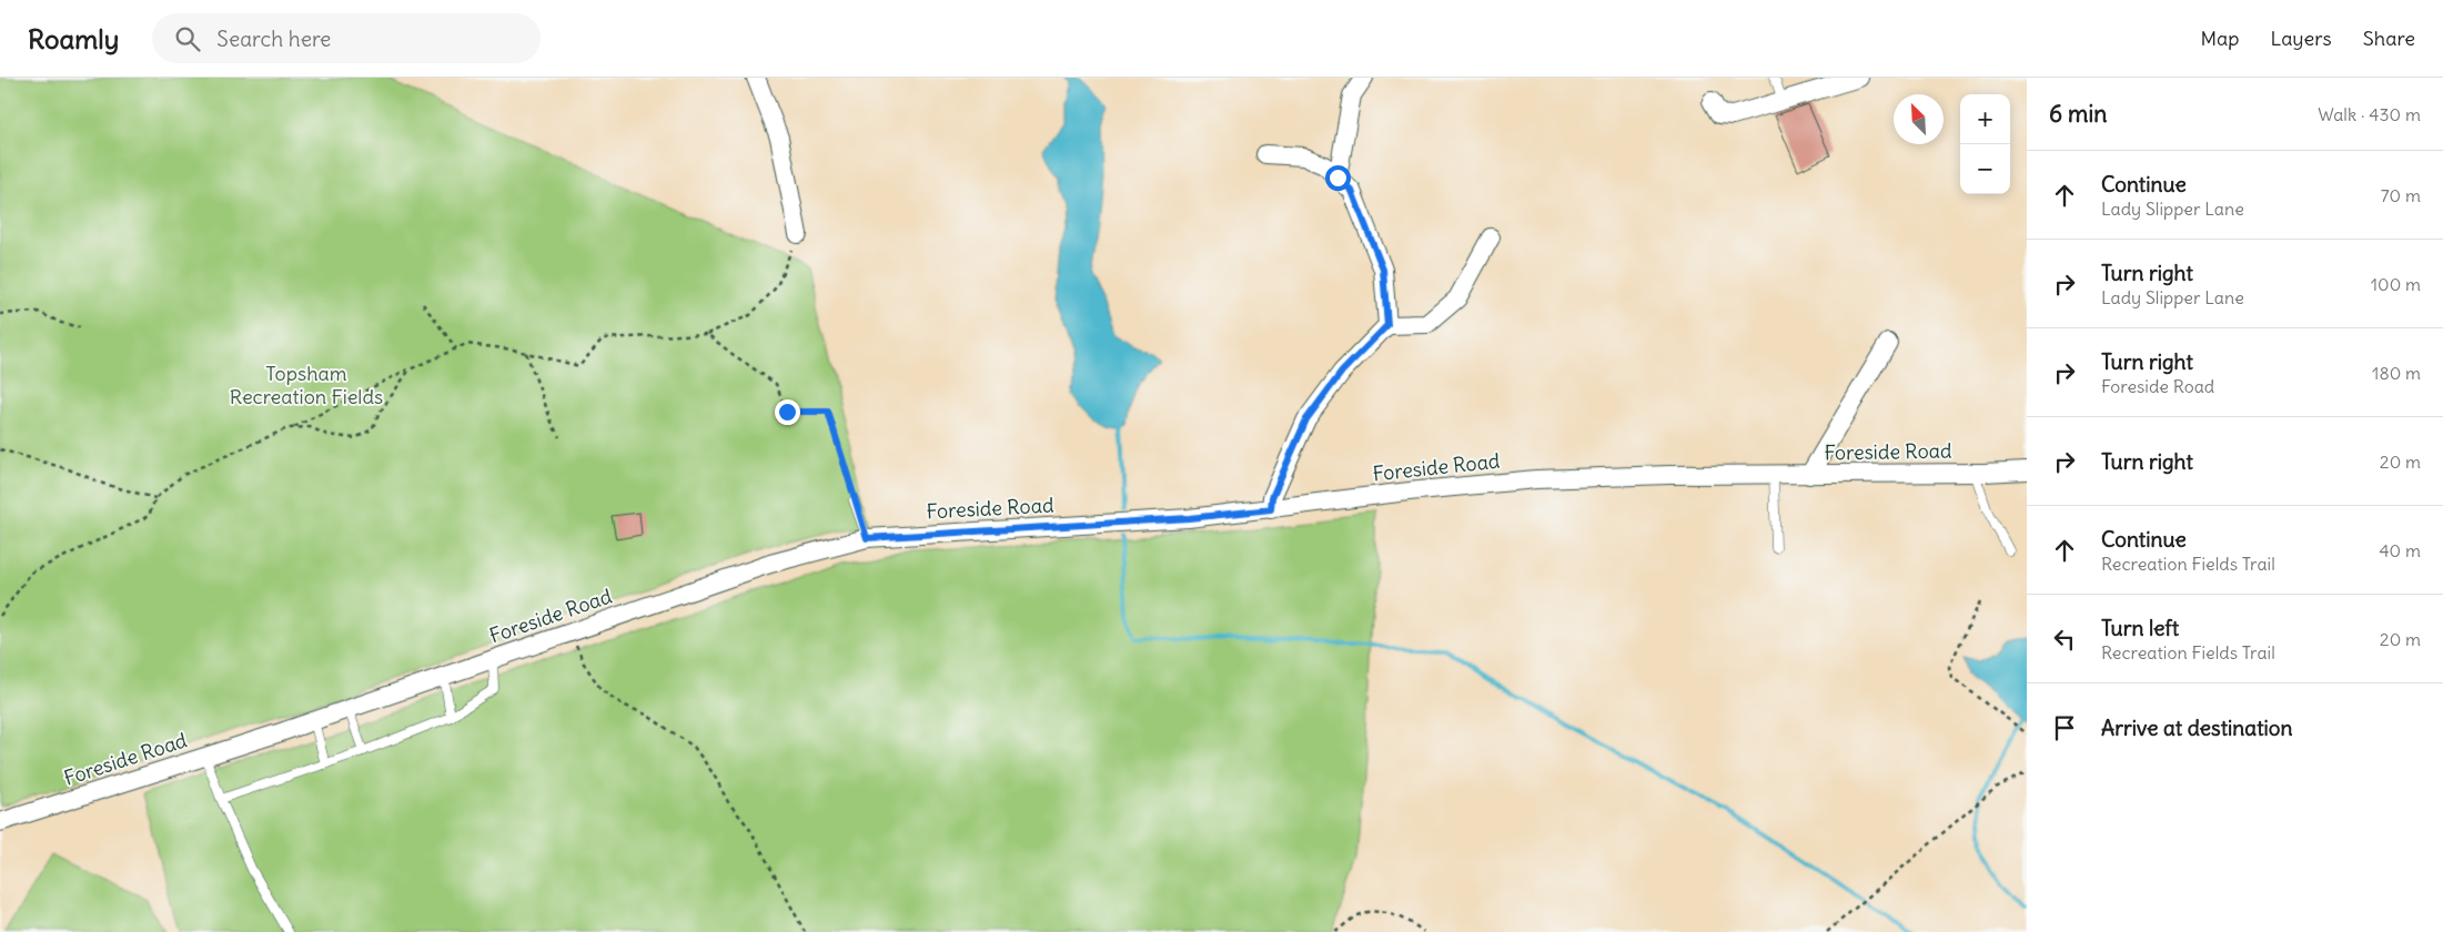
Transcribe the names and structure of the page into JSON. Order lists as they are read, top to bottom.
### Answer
{
  "streets": {
    "street": ["Foreside Road"]
  },
  "parks": ["Topsham Recreation Fields"],
  "north": "top left",
  "page": {
    "header": "Roamly",
    "search": "Search here",
    "nav": ["Map", "Layers", "Share"],
    "heading": ["6 min", "Walk · 430 m"],
    "map_buttons": ["+", "−"],
    "list": [
      ["Continue", "Lady Slipper Lane", "70 m"],
      ["Turn right", "Lady Slipper Lane", "100 m"],
      ["Turn right", "Foreside Road", "180 m"],
      ["Turn right", "20 m"],
      ["Continue", "Recreation Fields Trail", "40 m"],
      ["Turn left", "Recreation Fields Trail", "20 m"],
      "Arrive at destination"
    ]
  }
}
